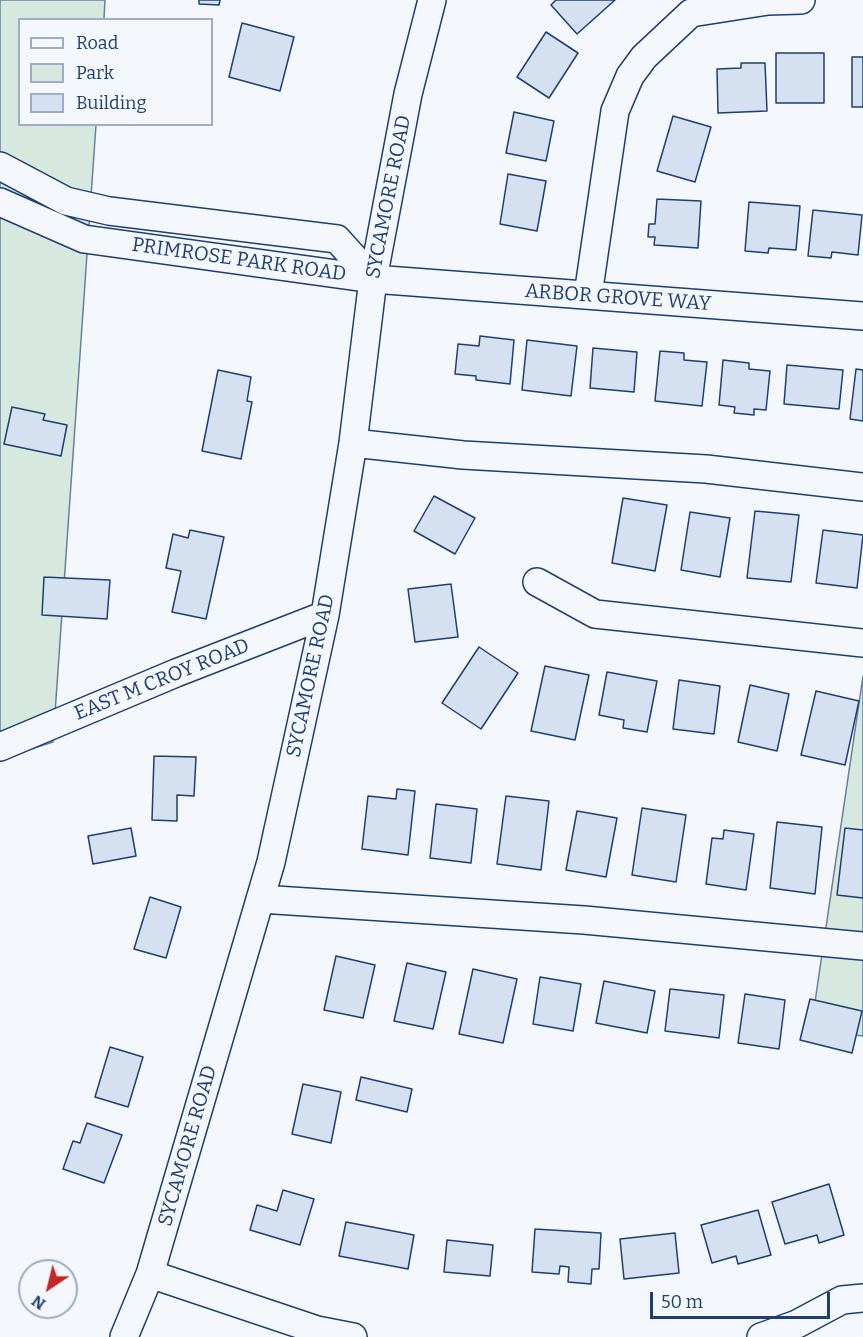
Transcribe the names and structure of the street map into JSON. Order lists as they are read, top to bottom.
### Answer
{
  "streets": {
    "street": [
      "SYCAMORE ROAD",
      "PRIMROSE PARK ROAD",
      "ARBOR GROVE WAY",
      "EAST M CROY ROAD"
    ]
  },
  "crossings": [
    ["SYCAMORE ROAD", "PRIMROSE PARK ROAD"],
    ["SYCAMORE ROAD", "ARBOR GROVE WAY"],
    ["SYCAMORE ROAD", "EAST M CROY ROAD"],
    ["PRIMROSE PARK ROAD", "ARBOR GROVE WAY"]
  ],
  "legend": ["Road", "Park", "Building"],
  "scale_bar": "50 m",
  "north": "bottom left"
}
